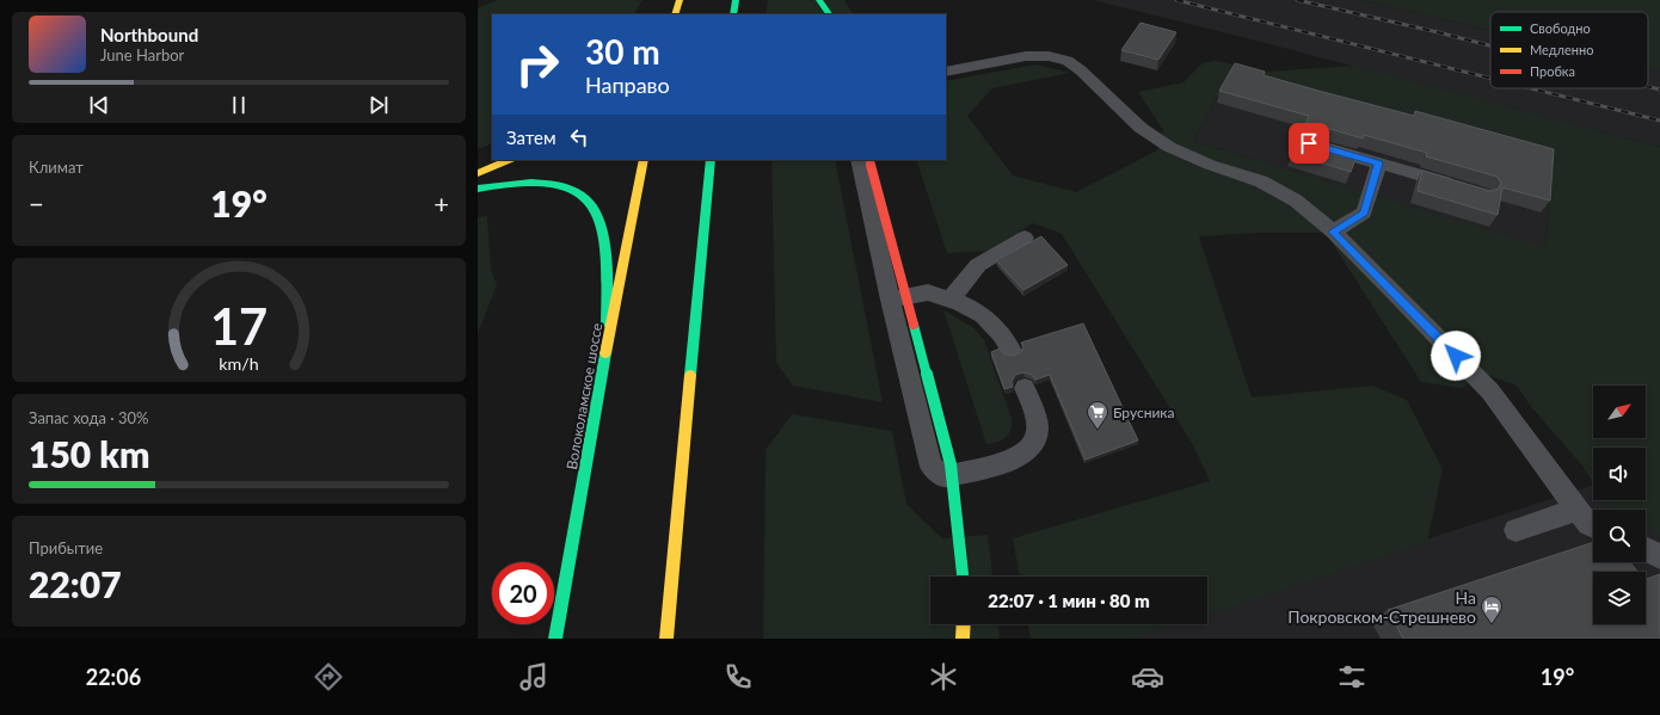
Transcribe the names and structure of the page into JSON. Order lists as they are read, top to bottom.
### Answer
{
  "streets": {
    "main road": ["Волоколамское шоссе"]
  },
  "places": {
    "supermarket": ["Брусника"],
    "hotel": ["На Покровском-Стрешнево"]
  },
  "legend": ["Свободно", "Медленно", "Пробка"],
  "north": "top right",
  "page": {
    "turn": ["30 m", "Направо"],
    "song": ["Northbound", "June Harbor"],
    "then": "Затем",
    "tile": [
      "Климат",
      ["Запас хода · 30%", "150 km"],
      ["Прибытие", "22:07"]
    ],
    "heat": ["−", "19°", "+"],
    "limit": "20",
    "trip": "22:07 · 1 мин · 80 m",
    "tabs": ["22:06", "19°"],
    "gauge": ["17", "km/h"]
  }
}
